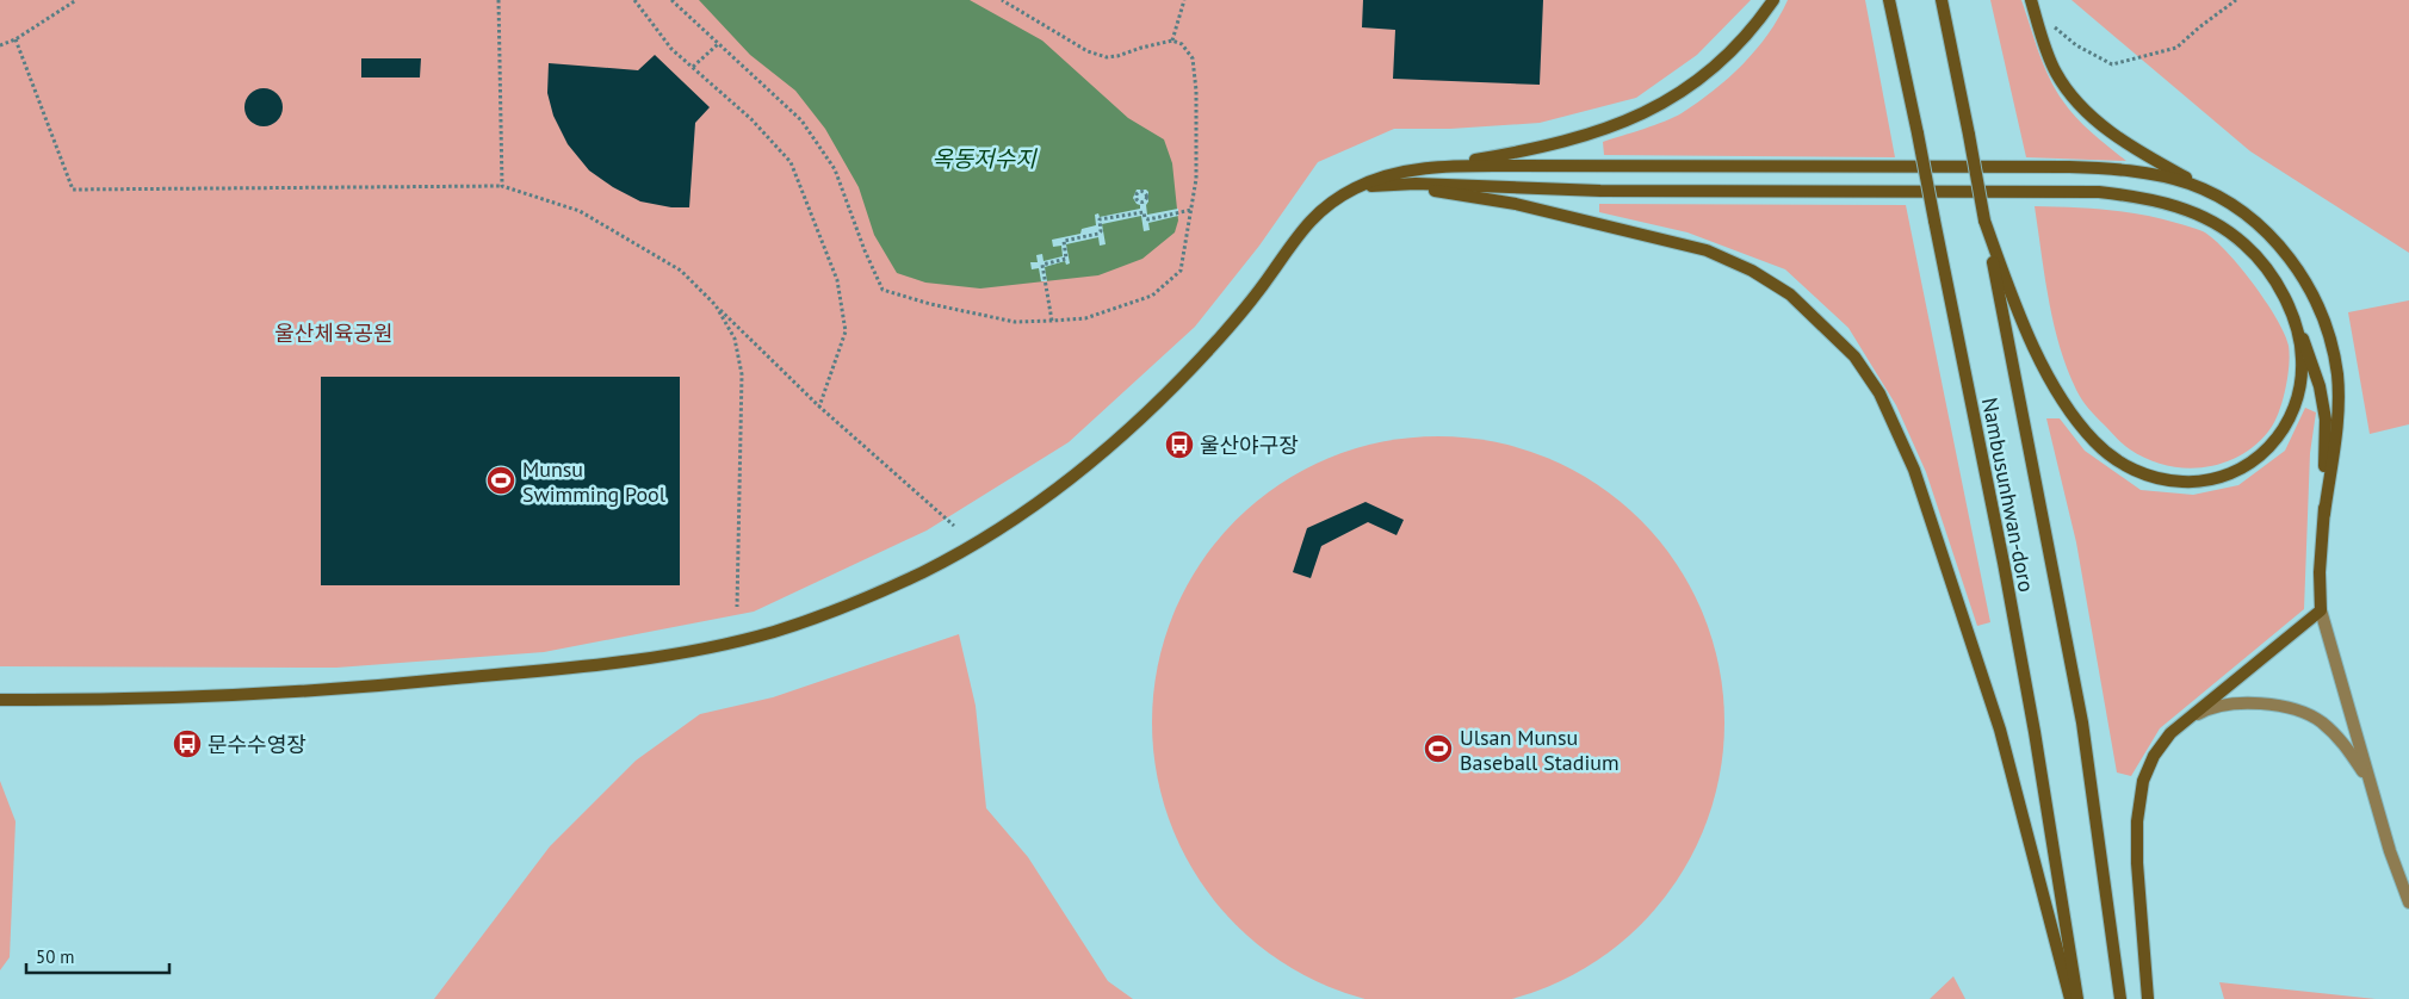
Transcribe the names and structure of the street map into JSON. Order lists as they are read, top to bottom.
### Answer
{
  "streets": {
    "main road": ["Nambusunhwan-doro"]
  },
  "water": ["옥동저수지"],
  "parks": ["울산체육공원"],
  "places": {
    "bus stop": ["울산야구장", "문수수영장"],
    "sports": ["Munsu Swimming Pool", "Ulsan Munsu Baseball Stadium"]
  },
  "scale_bar": "50 m"
}
